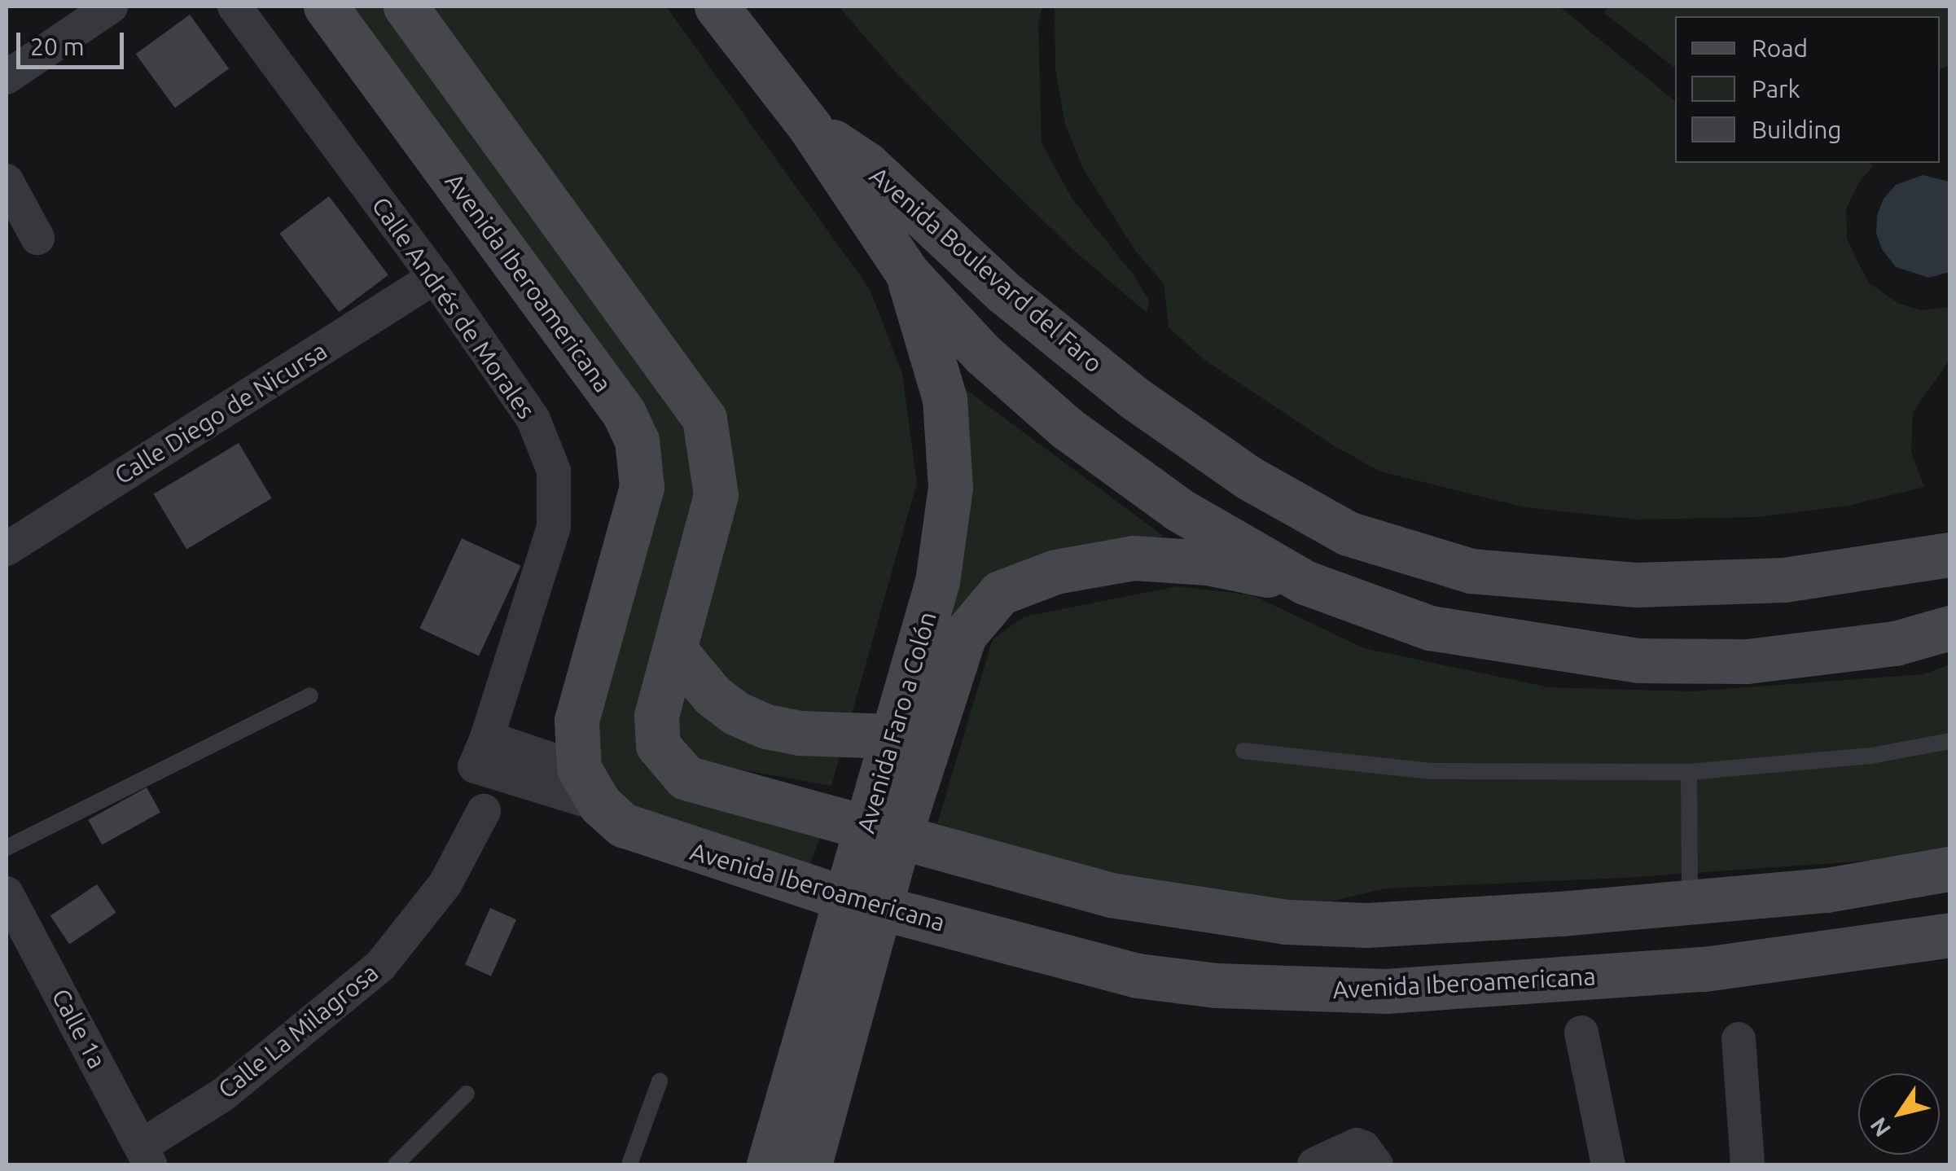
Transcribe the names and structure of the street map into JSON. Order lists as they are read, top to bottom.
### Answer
{
  "streets": {
    "street": [
      "Avenida Boulevard del Faro",
      "Avenida Iberoamericana",
      "Calle Andrés de Morales",
      "Calle Diego de Nicursa",
      "Avenida Faro a Colón",
      "Calle 1a",
      "Calle La Milagrosa"
    ]
  },
  "crossings": [
    ["Avenida Boulevard del Faro", "Avenida Faro a Colón"],
    ["Avenida Iberoamericana", "Calle Andrés de Morales"],
    ["Avenida Iberoamericana", "Avenida Faro a Colón"],
    ["Calle Andrés de Morales", "Calle Diego de Nicursa"],
    ["Calle 1a", "Calle La Milagrosa"]
  ],
  "legend": ["Road", "Park", "Building"],
  "scale_bar": "20 m",
  "north": "bottom left"
}
